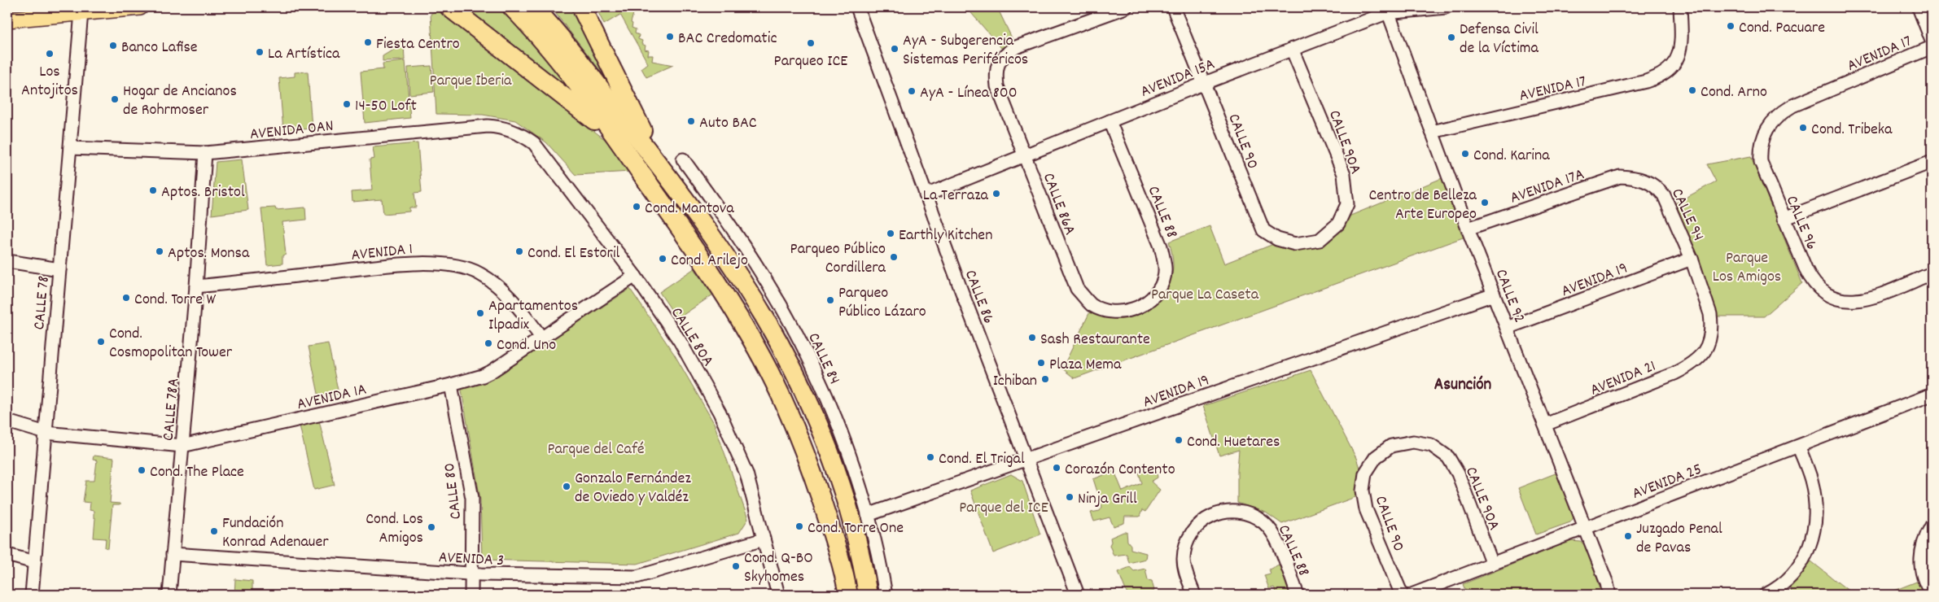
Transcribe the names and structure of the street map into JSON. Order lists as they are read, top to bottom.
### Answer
{
  "streets": {
    "street": [
      "AVENIDA 17",
      "AVENIDA 15A",
      "AVENIDA 0AN",
      "CALLE 90",
      "CALLE 90A",
      "AVENIDA 17A",
      "CALLE 86A",
      "CALLE 88",
      "CALLE 94",
      "CALLE 96",
      "AVENIDA 1",
      "AVENIDA 19",
      "CALLE 92",
      "CALLE 86",
      "CALLE 78",
      "CALLE 80A",
      "CALLE 84",
      "AVENIDA 21",
      "AVENIDA 1A",
      "CALLE 78A",
      "AVENIDA 25",
      "CALLE 80",
      "AVENIDA 3"
    ]
  },
  "crossings": [
    ["AVENIDA 17", "CALLE 96"],
    ["AVENIDA 17", "CALLE 92"],
    ["AVENIDA 15A", "CALLE 90"],
    ["AVENIDA 15A", "CALLE 90A"],
    ["AVENIDA 15A", "CALLE 86A"],
    ["AVENIDA 15A", "CALLE 88"],
    ["AVENIDA 15A", "CALLE 92"],
    ["AVENIDA 15A", "CALLE 86"],
    ["AVENIDA 0AN", "CALLE 78"],
    ["AVENIDA 0AN", "CALLE 80A"],
    ["AVENIDA 0AN", "CALLE 78A"],
    ["CALLE 90", "CALLE 90A"],
    ["CALLE 90A", "AVENIDA 25"],
    ["AVENIDA 17A", "CALLE 94"],
    ["AVENIDA 17A", "CALLE 92"],
    ["CALLE 86A", "CALLE 88"],
    ["CALLE 94", "AVENIDA 19"],
    ["CALLE 94", "AVENIDA 21"],
    ["AVENIDA 1", "AVENIDA 1A"],
    ["AVENIDA 1", "CALLE 78A"],
    ["AVENIDA 19", "CALLE 92"],
    ["AVENIDA 19", "CALLE 86"],
    ["AVENIDA 19", "CALLE 84"],
    ["CALLE 92", "AVENIDA 21"],
    ["CALLE 92", "AVENIDA 25"],
    ["CALLE 78", "AVENIDA 1A"],
    ["CALLE 80A", "AVENIDA 1A"],
    ["CALLE 80A", "AVENIDA 3"],
    ["AVENIDA 1A", "CALLE 78A"],
    ["AVENIDA 1A", "CALLE 80"],
    ["CALLE 78A", "AVENIDA 3"],
    ["CALLE 80", "AVENIDA 3"]
  ],
  "districts": ["Asunción"],
  "parks": [
    "Parque Iberia",
    "Parque Los Amigos",
    "Parque La Caseta",
    "Parque del Café",
    "Parque del ICE"
  ],
  "places": [
    "Cond. Pacuare",
    "BAC Credomatic",
    "Defensa Civil de la Víctima",
    "Fiesta Centro",
    "Parqueo ICE",
    "Banco Lafise",
    "AyA - Subgerencia Sistemas Periféricos",
    "La Artística",
    "Los Antojitos",
    "Cond. Arno",
    "AyA - Línea 800",
    "Hogar de Ancianos de Rohrmoser",
    "14-50 Loft",
    "Auto BAC",
    "Cond. Tribeka",
    "Cond. Karina",
    "Aptos. Bristol",
    "La Terraza",
    "Centro de Belleza Arte Europeo",
    "Cond. Mantova",
    "Earthly Kitchen",
    "Aptos. Monsa",
    "Cond. El Estoril",
    "Parqueo Público Cordillera",
    "Cond. Arilejo",
    "Cond. Torre W",
    "Parqueo Público Lázaro",
    "Apartamentos Ilpadix",
    "Sash Restaurante",
    "Cond. Cosmopolitan Tower",
    "Cond. Uno",
    "Plaza Mema",
    "Ichiban",
    "Cond. Huetares",
    "Cond. El Trigal",
    "Corazón Contento",
    "Cond. The Place",
    "Gonzalo Fernández de Oviedo y Valdéz",
    "Ninja Grill",
    "Cond. Torre One",
    "Cond. Los Amigos",
    "Fundación Konrad Adenauer",
    "Juzgado Penal de Pavas",
    "Cond. Q-BO Skyhomes"
  ]
}
